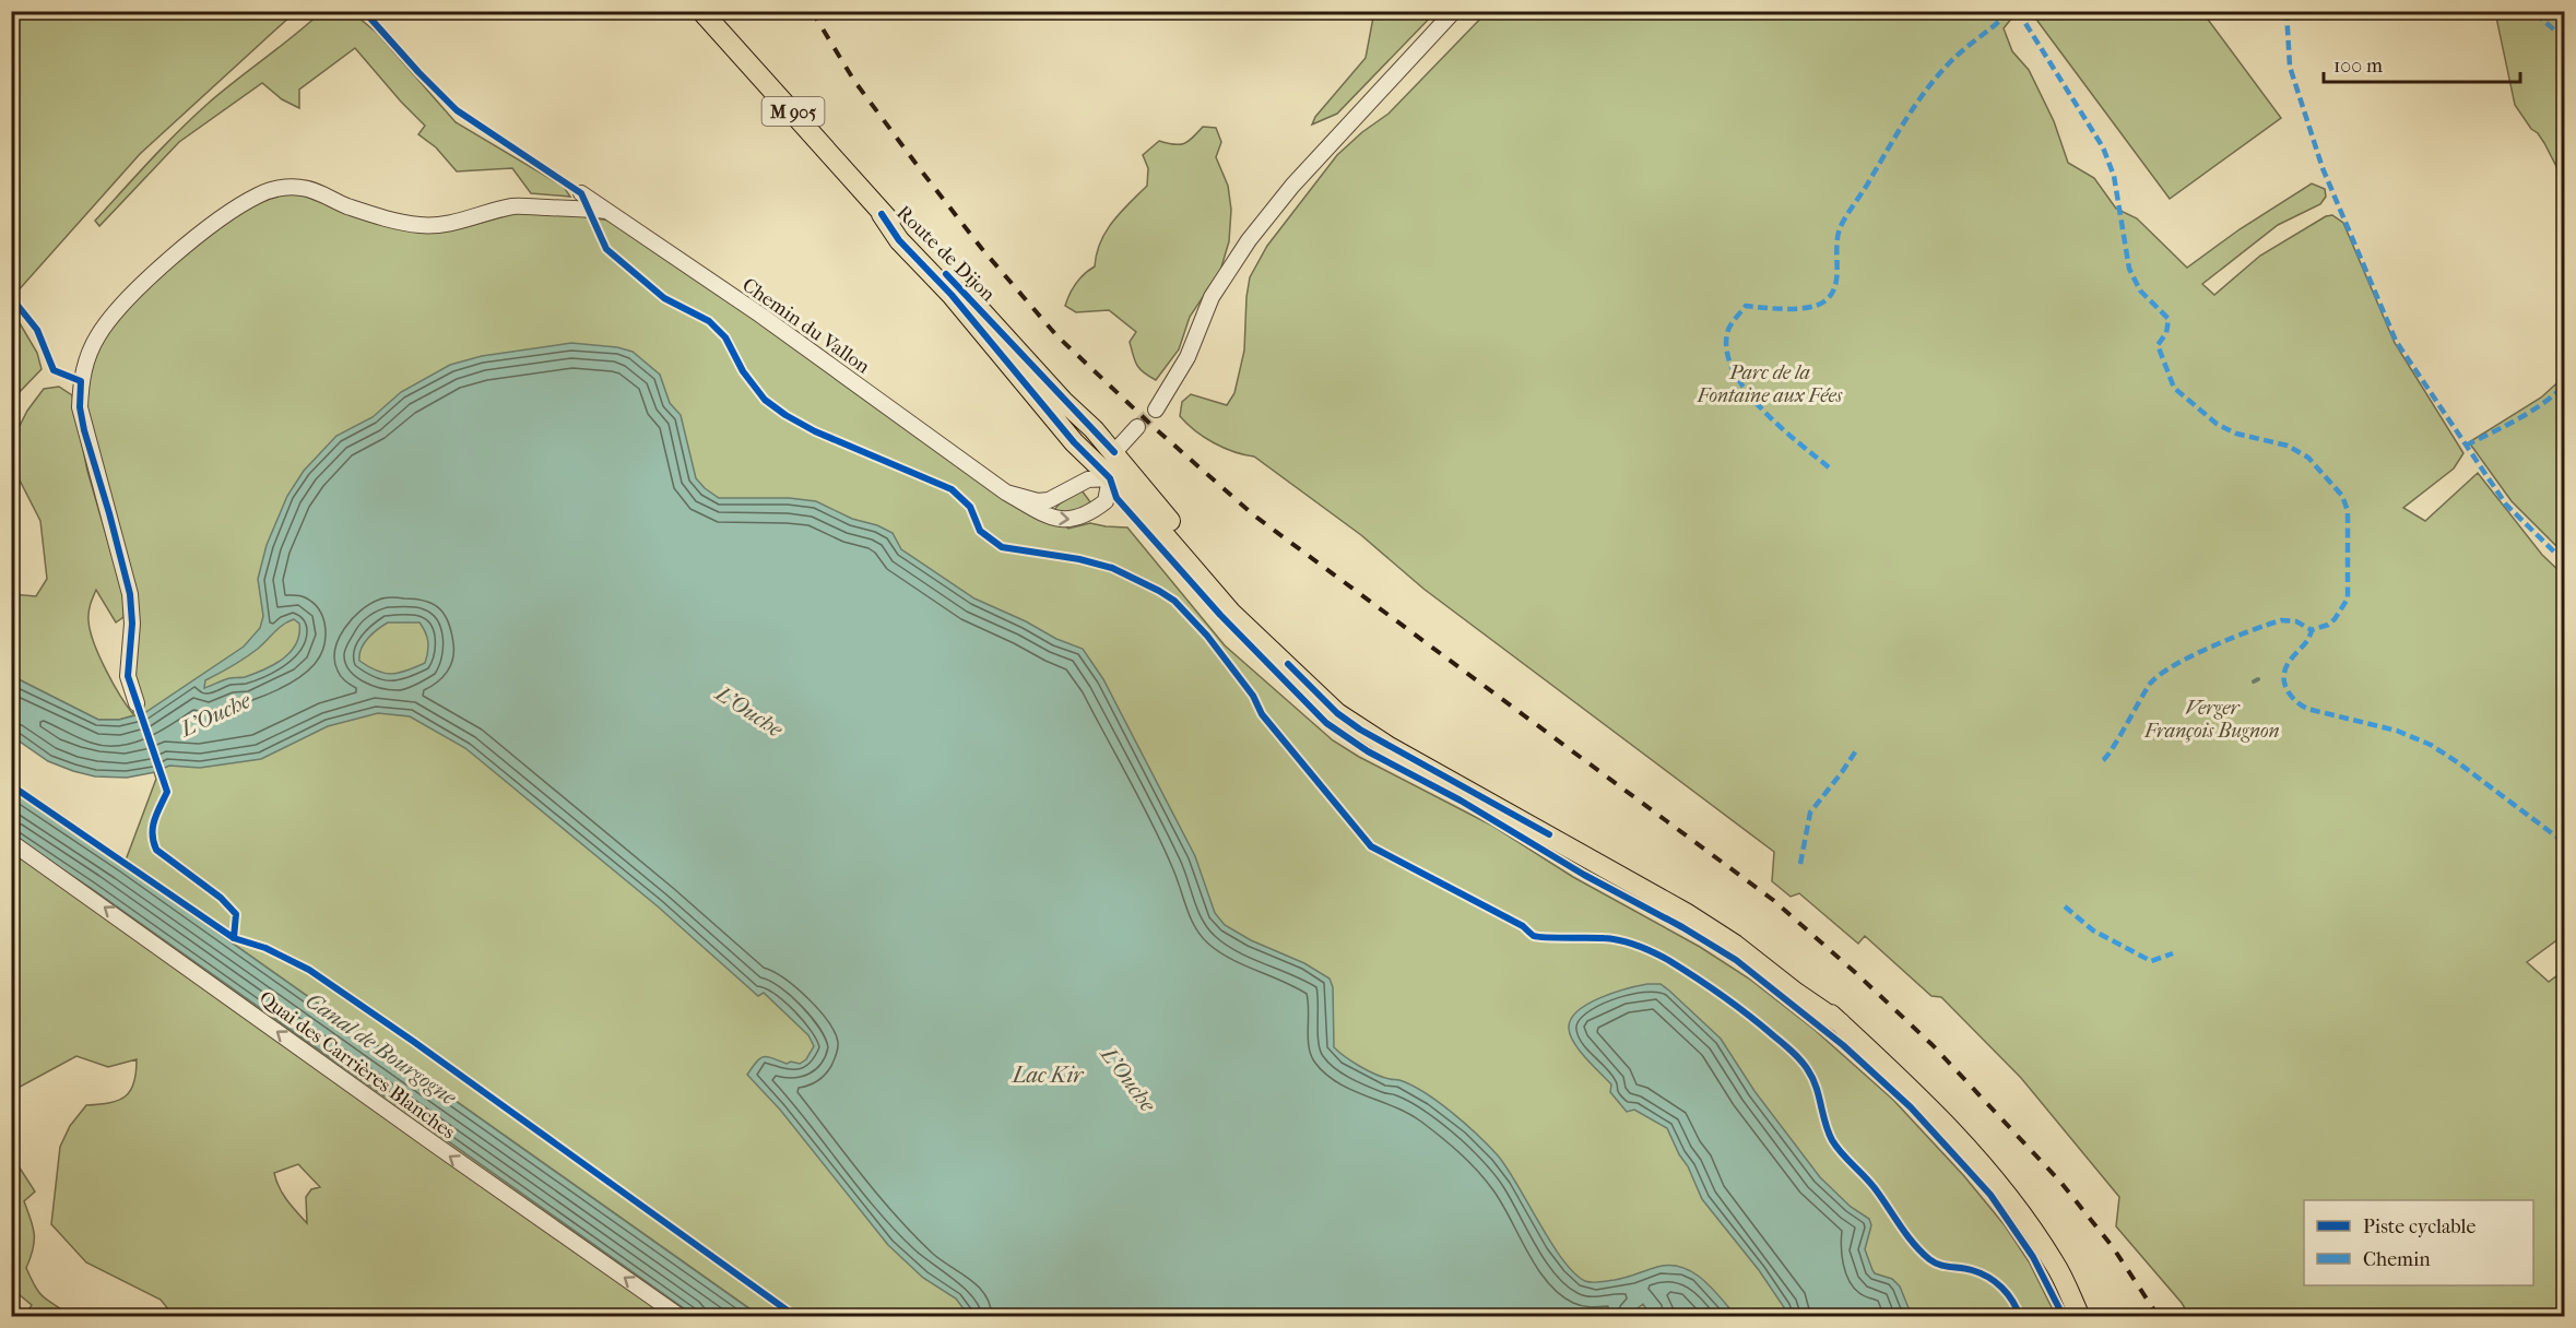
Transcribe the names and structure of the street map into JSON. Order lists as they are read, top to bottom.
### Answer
{
  "streets": {
    "main road": ["M 905", "Route de Dijon"],
    "street": ["Chemin du Vallon", "Quai des Carrières Blanches"]
  },
  "crossings": [
    ["M 905", "Route de Dijon"],
    ["M 905", "Chemin du Vallon"],
    ["Route de Dijon", "Chemin du Vallon"]
  ],
  "one_way": ["Quai des Carrières Blanches"],
  "water": ["L'Ouche", "Canal de Bourgogne", "Lac Kir"],
  "parks": ["Parc de la Fontaine aux Fées", "Verger François Bugnon"],
  "legend": ["Piste cyclable", "Chemin"],
  "scale_bar": "100 m"
}
